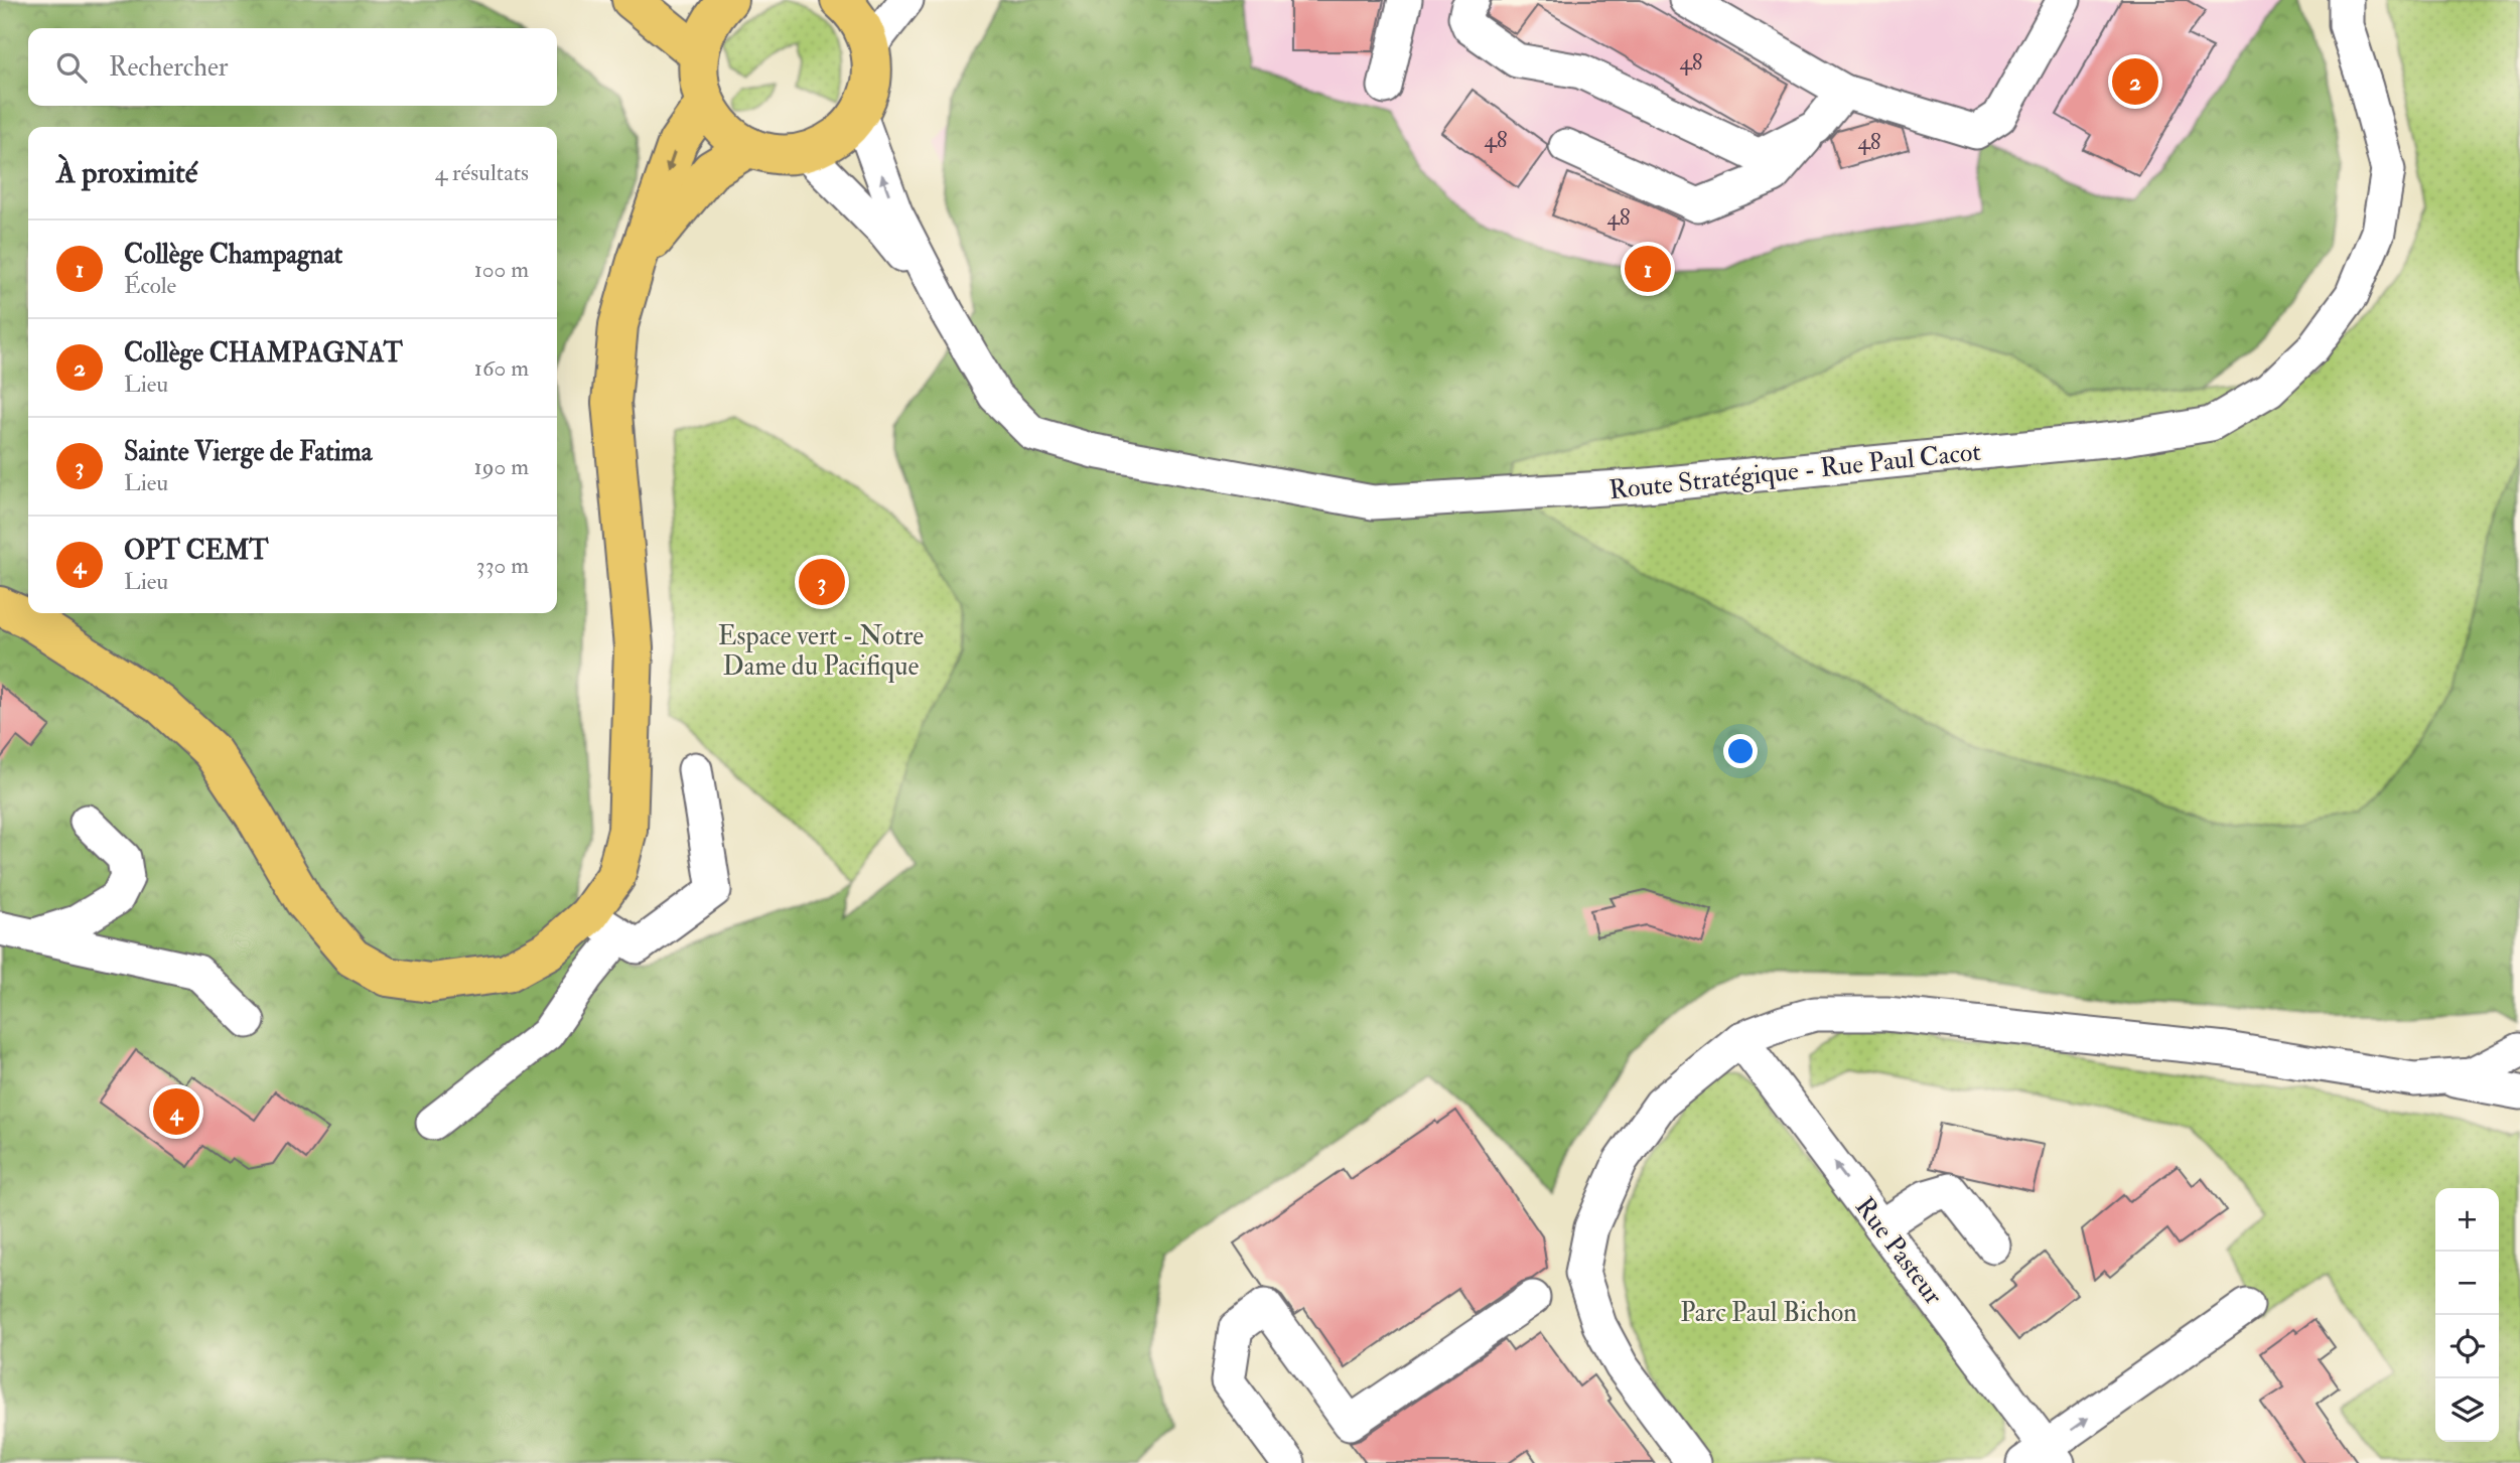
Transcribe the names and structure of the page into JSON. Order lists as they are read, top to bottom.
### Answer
{
  "streets": {
    "street": ["Route Stratégique - Rue Paul Cacot", "Rue Pasteur"]
  },
  "one_way": ["Rue Pasteur"],
  "parks": ["Espace vert - Notre Dame du Pacifique", "Parc Paul Bichon"],
  "house_numbers": [
    "48",
    "48",
    "48",
    "48"
  ],
  "page": {
    "search": "Rechercher",
    "pins": [
      "2",
      "1",
      "3",
      "4"
    ],
    "heading": ["À proximité", "4 résultats"],
    "list": [
      {
        "mark": "1",
        "name": "Collège Champagnat",
        "note": "École",
        "value": "100 m"
      },
      {
        "mark": "2",
        "name": "Collège CHAMPAGNAT",
        "note": "Lieu",
        "value": "160 m"
      },
      {
        "mark": "3",
        "name": "Sainte Vierge de Fatima",
        "note": "Lieu",
        "value": "190 m"
      },
      {
        "mark": "4",
        "name": "OPT CEMT",
        "note": "Lieu",
        "value": "330 m"
      }
    ],
    "map_buttons": ["+", "−"]
  }
}
